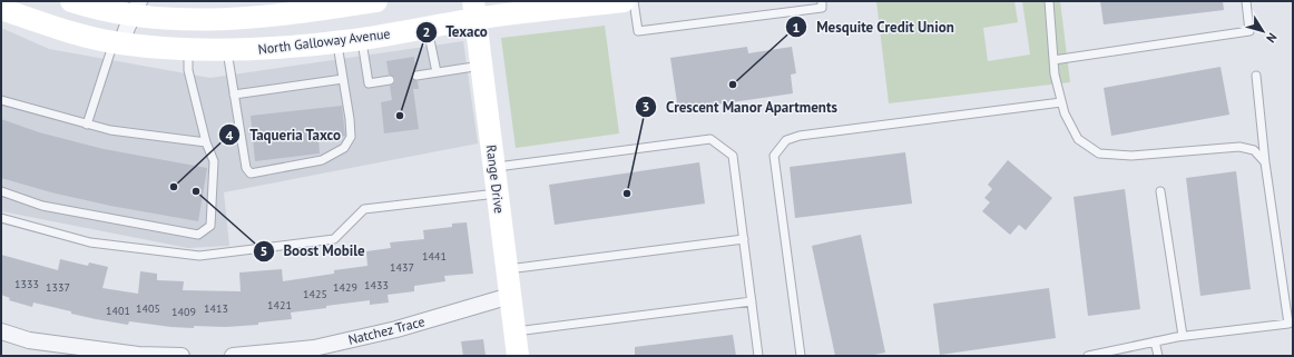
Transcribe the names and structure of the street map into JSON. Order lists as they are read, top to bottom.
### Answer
{
  "streets": {
    "main road": ["North Galloway Avenue", "Range Drive"],
    "street": ["Natchez Trace"]
  },
  "crossings": [
    ["North Galloway Avenue", "Range Drive"],
    ["Range Drive", "Natchez Trace"]
  ],
  "places": [
    "Mesquite Credit Union",
    "Texaco",
    "Taqueria Taxco",
    "Boost Mobile",
    "Crescent Manor Apartments"
  ],
  "house_numbers": [
    "1441",
    "1437",
    "1333",
    "1433",
    "1337",
    "1429",
    "1425",
    "1421",
    "1405",
    "1413",
    "1401",
    "1409"
  ],
  "north": "bottom right"
}
